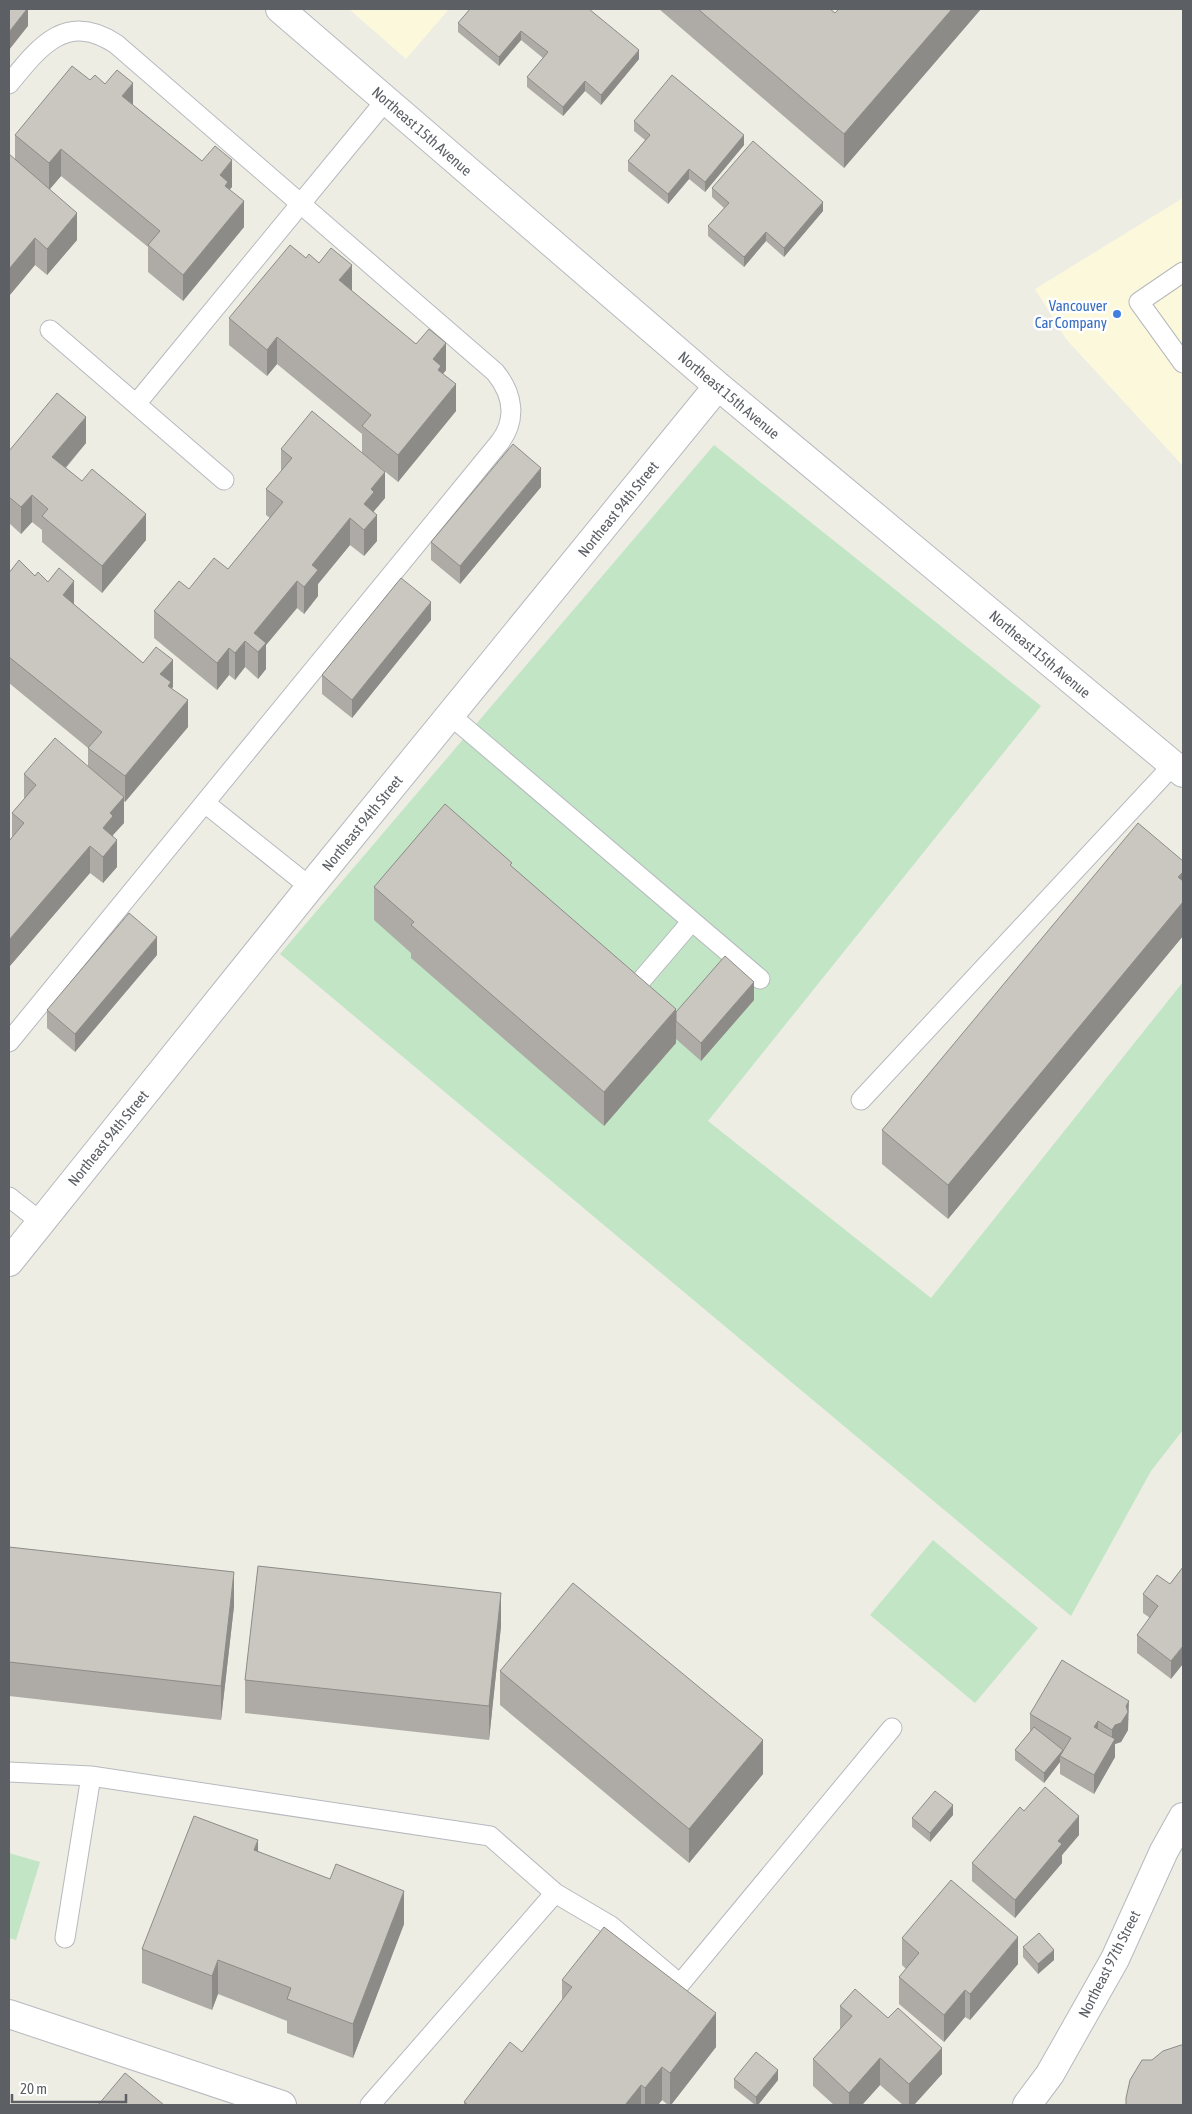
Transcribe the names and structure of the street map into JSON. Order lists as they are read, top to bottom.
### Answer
{
  "streets": {
    "street": ["Northeast 15th Avenue", "Northeast 94th Street", "Northeast 97th Street"]
  },
  "crossings": [
    ["Northeast 15th Avenue", "Northeast 94th Street"]
  ],
  "places": ["Vancouver Car Company"],
  "scale_bar": "20 m"
}
